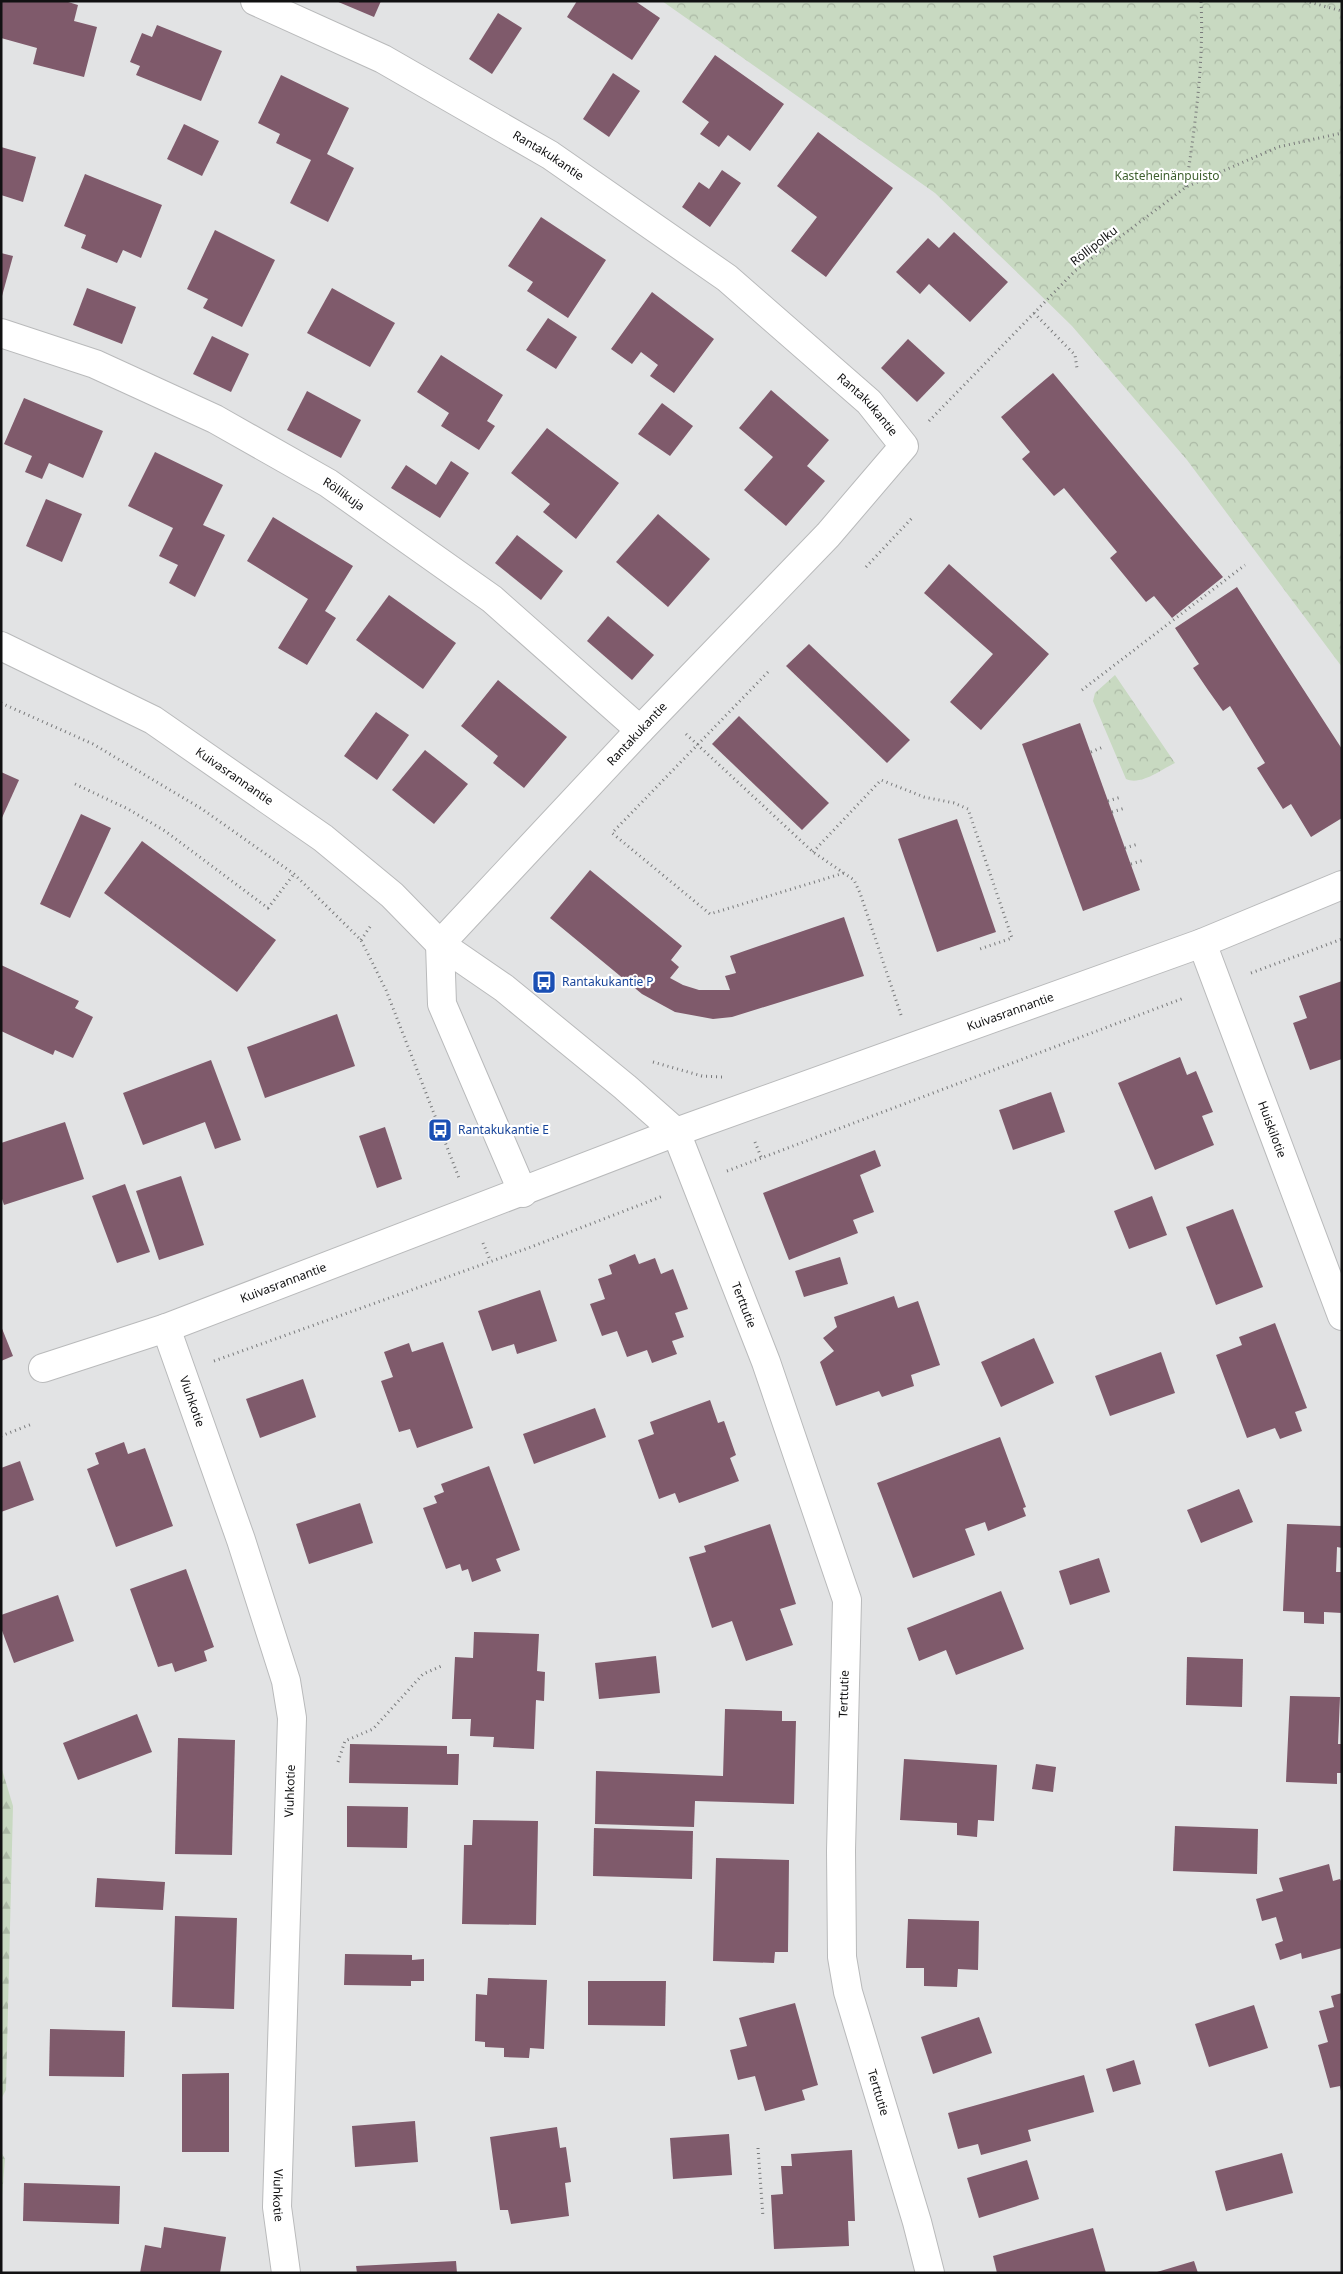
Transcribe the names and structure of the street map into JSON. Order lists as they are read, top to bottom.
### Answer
{
  "streets": {
    "street": [
      "Rantakukantie",
      "Röllikuja",
      "Kuivasrannantie",
      "Huiskilotie",
      "Terttutie",
      "Viuhkotie"
    ],
    "path": ["Röllipolku"]
  },
  "crossings": [
    ["Rantakukantie", "Röllipolku"],
    ["Rantakukantie", "Röllikuja"],
    ["Rantakukantie", "Kuivasrannantie"],
    ["Kuivasrannantie", "Huiskilotie"],
    ["Kuivasrannantie", "Terttutie"],
    ["Kuivasrannantie", "Viuhkotie"]
  ],
  "parks": ["Kasteheinänpuisto"],
  "places": {
    "bus stop": ["Rantakukantie P", "Rantakukantie E"]
  }
}
